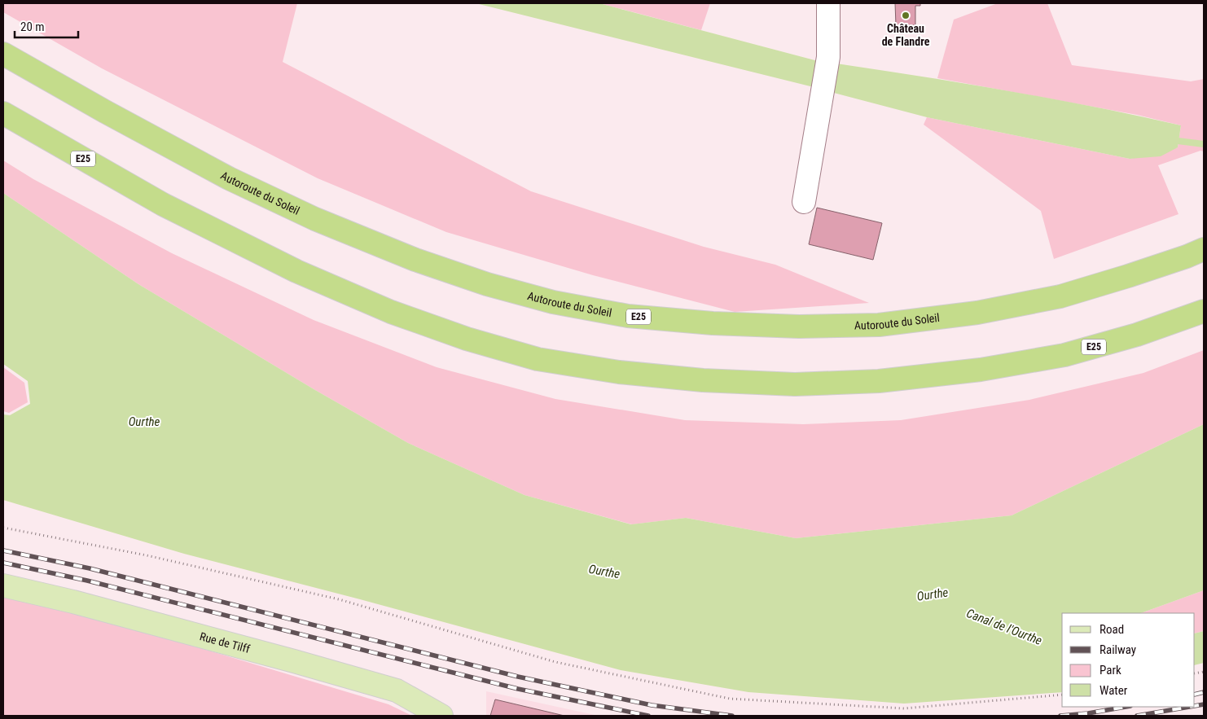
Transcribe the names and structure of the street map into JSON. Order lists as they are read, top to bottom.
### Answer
{
  "streets": {
    "highway": ["E25", "Autoroute du Soleil"],
    "main road": ["Rue de Tilff"]
  },
  "water": ["Ourthe", "Canal de l'Ourthe"],
  "places": ["Château de Flandre"],
  "legend": [
    "Road",
    "Railway",
    "Park",
    "Water"
  ],
  "scale_bar": "20 m"
}
